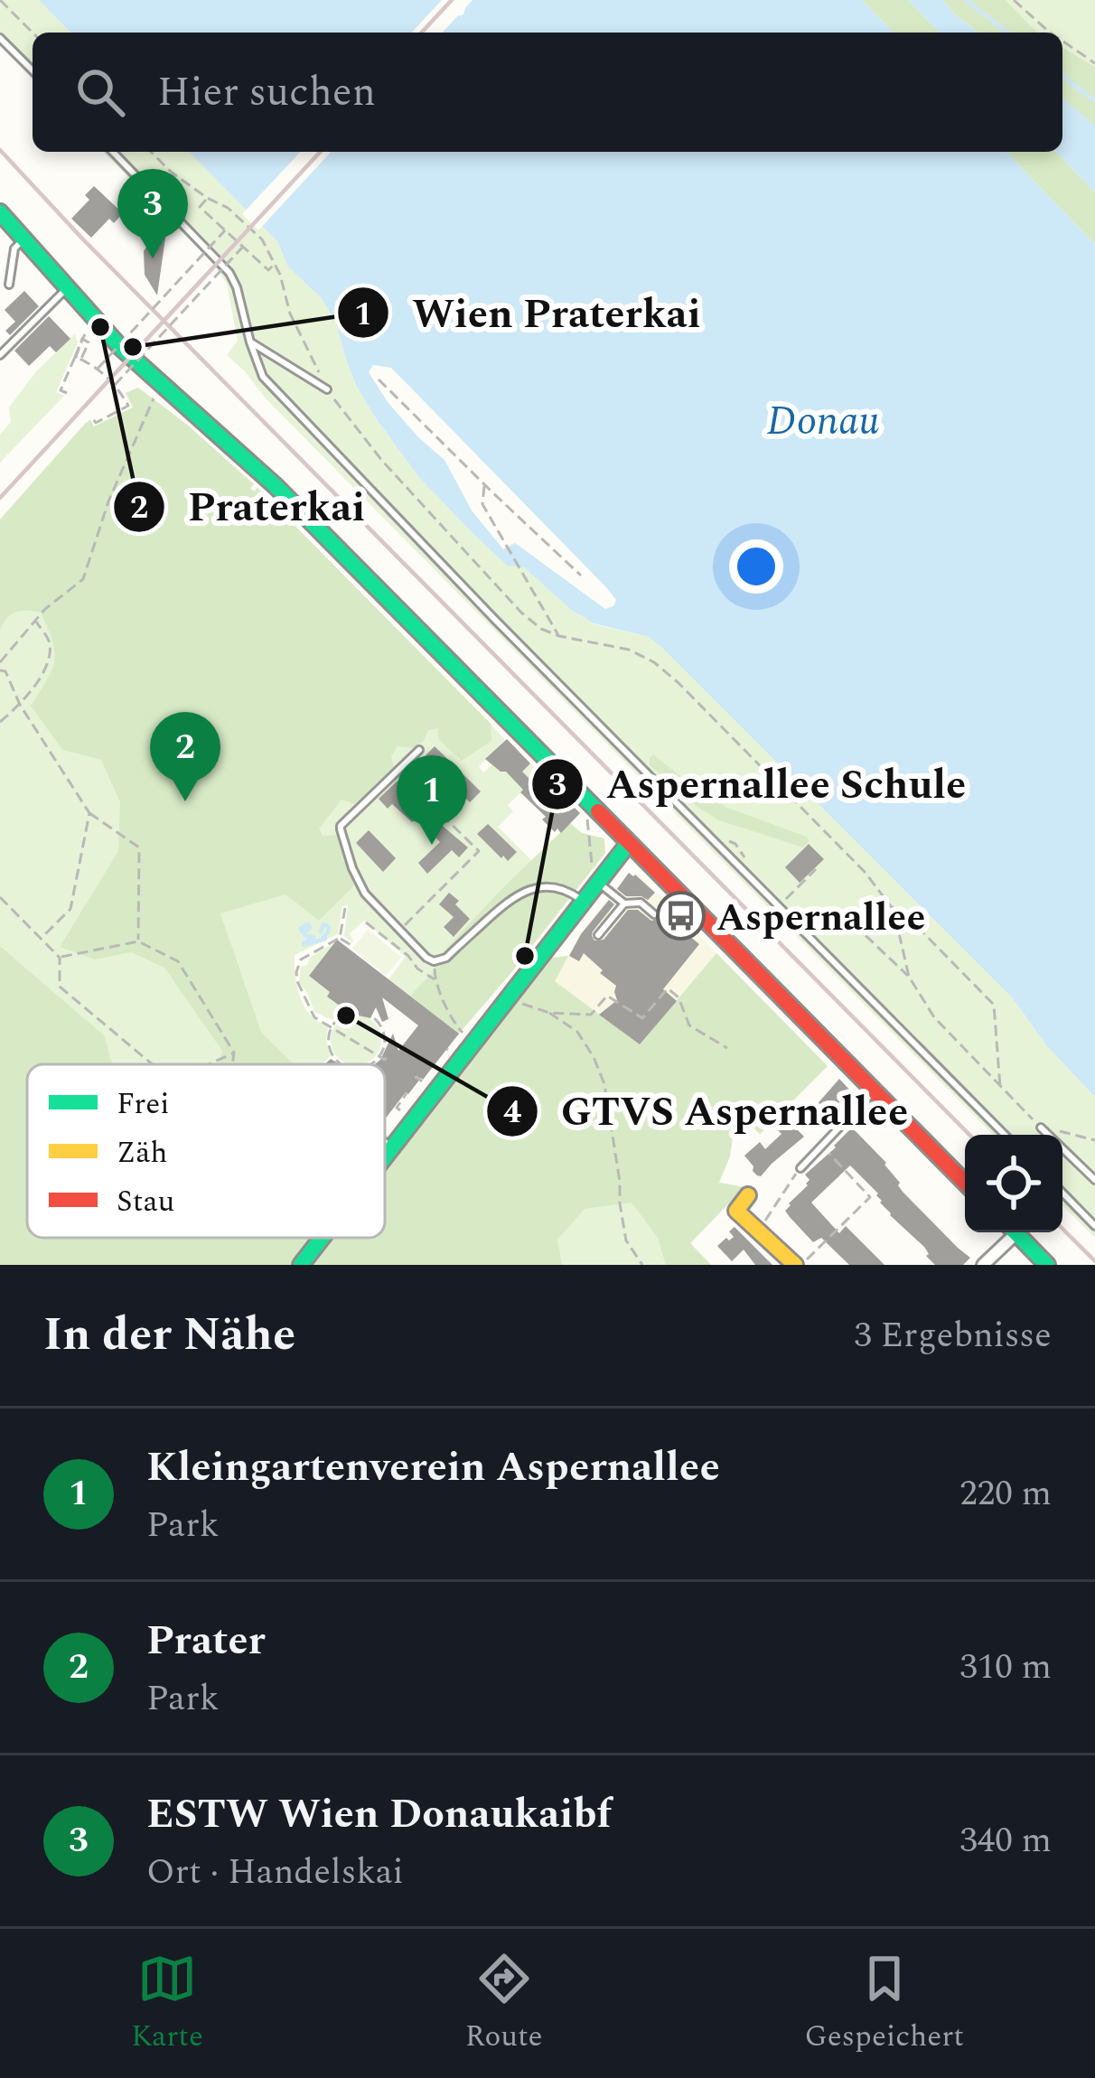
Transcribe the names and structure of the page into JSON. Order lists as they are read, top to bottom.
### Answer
{
  "water": ["Donau"],
  "places": {
    "other": [
      "Praterkai",
      "Wien Praterkai",
      "Aspernallee Schule",
      "GTVS Aspernallee"
    ],
    "bus stop": ["Aspernallee"]
  },
  "legend": ["Frei", "Zäh", "Stau"],
  "page": {
    "search": "Hier suchen",
    "pins": ["3", "2", "1"],
    "heading": ["In der Nähe", "3 Ergebnisse"],
    "list": [
      {
        "mark": "1",
        "name": "Kleingartenverein Aspernallee",
        "note": "Park",
        "value": "220 m"
      },
      {
        "mark": "2",
        "name": "Prater",
        "note": "Park",
        "value": "310 m"
      },
      {
        "mark": "3",
        "name": "ESTW Wien Donaukaibf",
        "note": "Ort · Handelskai",
        "value": "340 m"
      }
    ],
    "nav": ["Karte", "Route", "Gespeichert"]
  }
}
